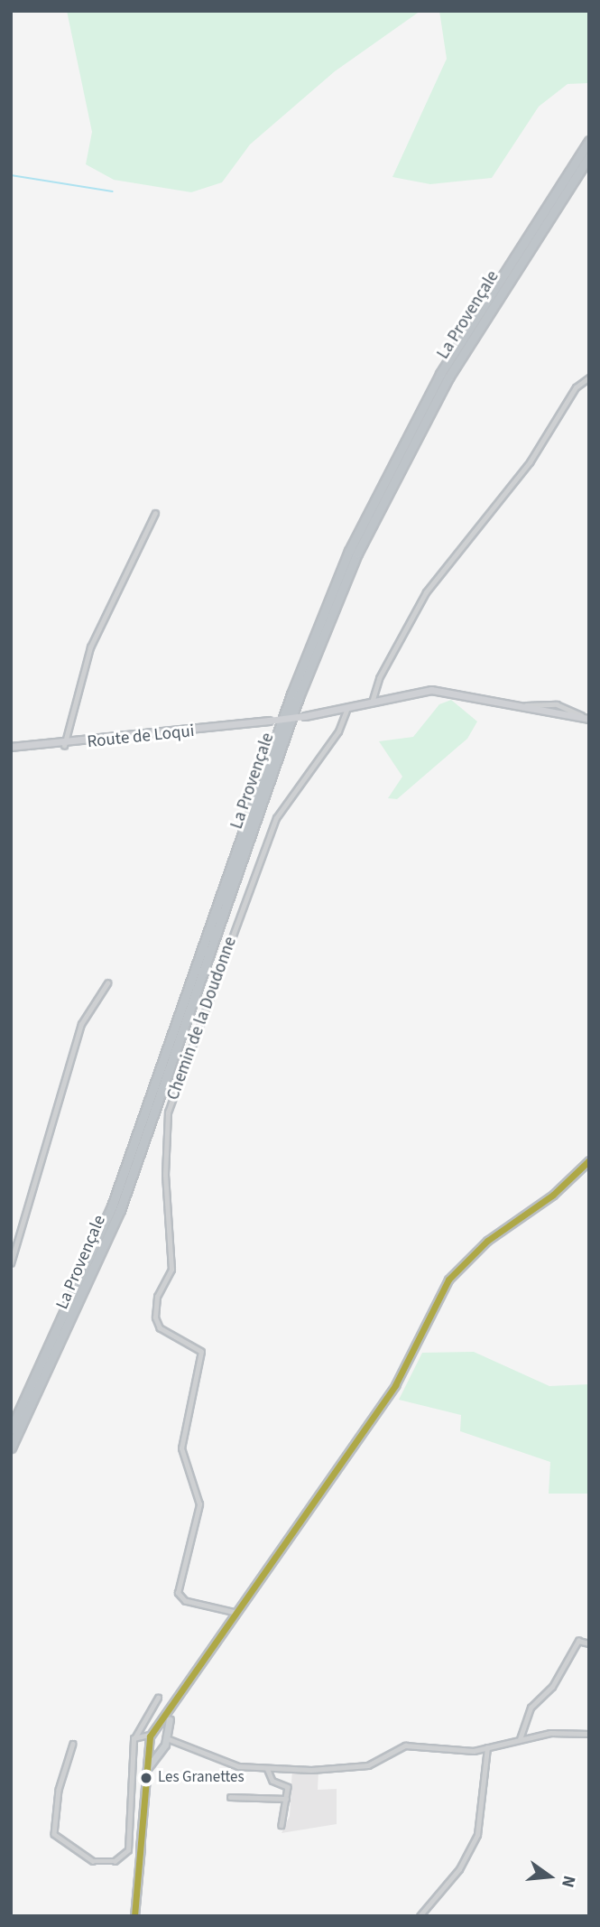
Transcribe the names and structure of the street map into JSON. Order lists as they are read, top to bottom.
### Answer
{
  "streets": {
    "highway": ["La Provençale"],
    "street": ["Route de Loqui", "Chemin de la Doudonne"]
  },
  "crossings": [
    ["Route de Loqui", "Chemin de la Doudonne"]
  ],
  "places": ["Les Granettes"],
  "north": "right"
}
